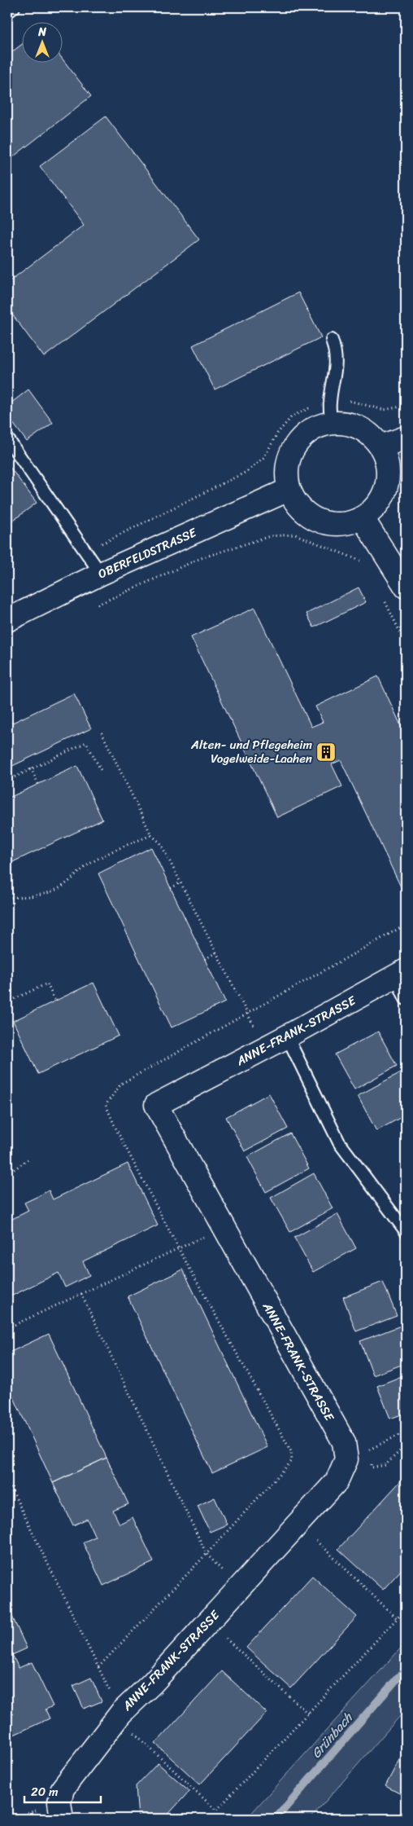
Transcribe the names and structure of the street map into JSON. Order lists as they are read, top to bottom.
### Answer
{
  "streets": {
    "street": ["OBERFELDSTRASSE", "ANNE-FRANK-STRASSE"]
  },
  "water": ["Grünbach"],
  "places": {
    "building": ["Alten- und Pflegeheim Vogelweide-Laahen"]
  },
  "scale_bar": "20 m",
  "north": "top"
}
